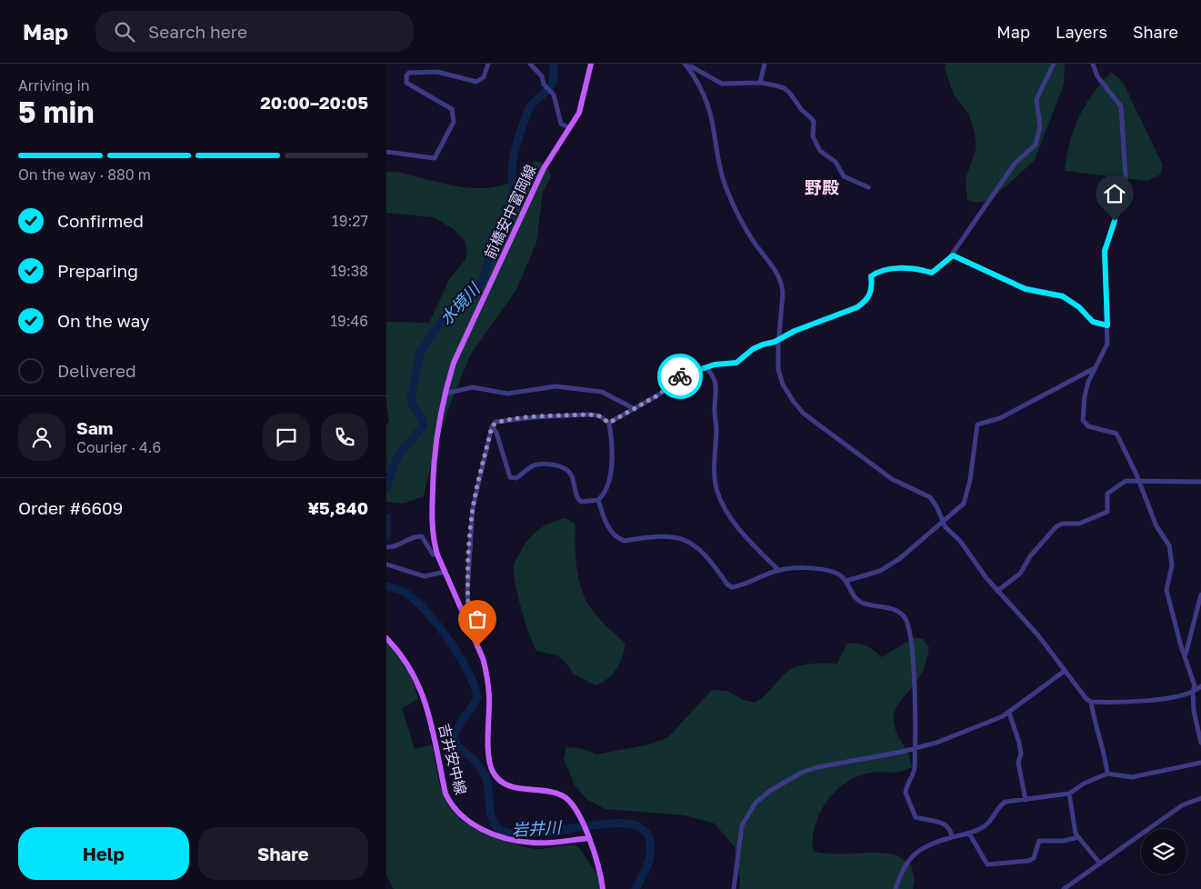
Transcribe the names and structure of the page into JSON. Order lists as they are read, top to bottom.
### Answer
{
  "streets": {
    "main road": ["前橋安中富岡線", "吉井安中線"]
  },
  "crossings": [
    ["前橋安中富岡線", "吉井安中線"]
  ],
  "districts": ["野殿"],
  "water": ["水境川", "岩井川"],
  "page": {
    "header": "Map",
    "search": "Search here",
    "nav": ["Map", "Layers", "Share"],
    "heading": ["5 min", "Arriving in", "20:00–20:05"],
    "panel": [
      "Sam",
      "Courier · 4.6",
      "Order #6609",
      "¥5,840"
    ],
    "bar": "On the way · 880 m",
    "list": [
      ["Confirmed", "19:27"],
      ["Preparing", "19:38"],
      ["On the way", "19:46"],
      "Delivered"
    ],
    "buttons": ["Help", "Share"]
  }
}
